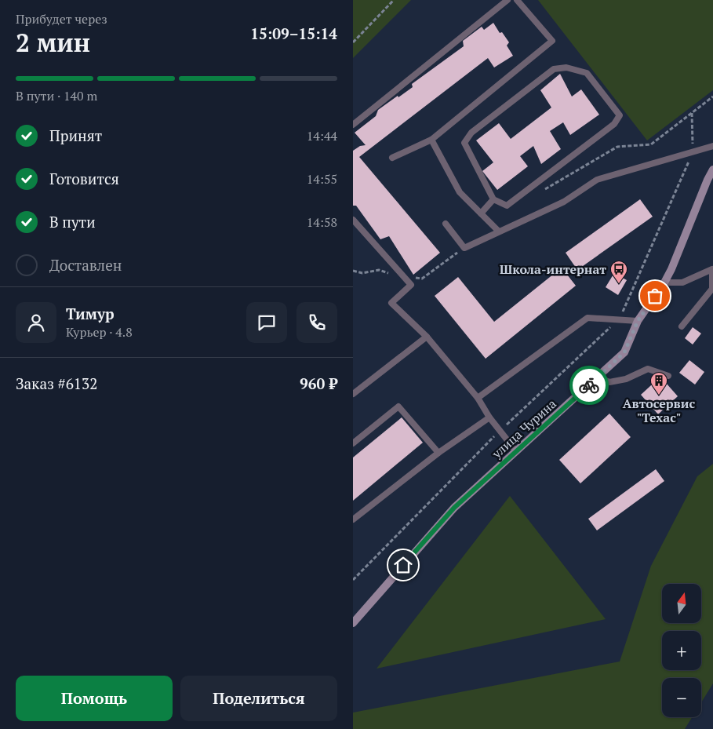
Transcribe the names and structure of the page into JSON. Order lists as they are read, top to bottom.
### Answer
{
  "streets": {
    "street": ["улица Чурина"]
  },
  "places": {
    "bus stop": ["Школа-интернат"],
    "building": ["Автосервис \"Техас\""]
  },
  "north": "top",
  "page": {
    "heading": ["2 мин", "Прибудет через", "15:09–15:14"],
    "panel": [
      "Тимур",
      "Курьер · 4.8",
      "Заказ #6132",
      "960 ₽"
    ],
    "bar": "В пути · 140 m",
    "list": [
      ["Принят", "14:44"],
      ["Готовится", "14:55"],
      ["В пути", "14:58"],
      "Доставлен"
    ],
    "map_buttons": ["+", "−"],
    "buttons": ["Помощь", "Поделиться"]
  }
}
